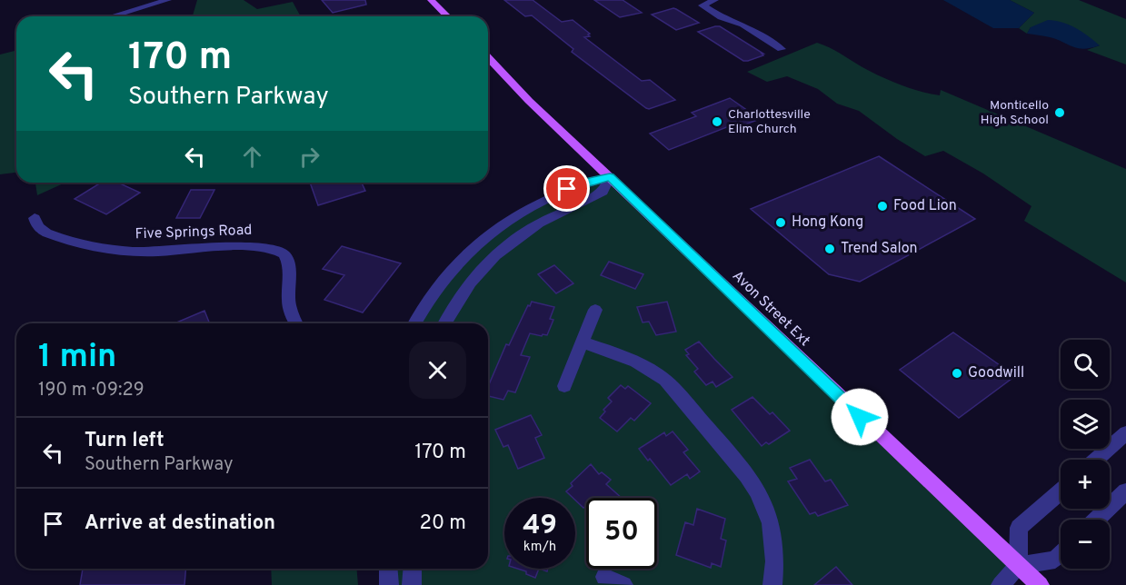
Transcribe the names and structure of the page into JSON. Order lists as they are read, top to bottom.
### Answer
{
  "streets": {
    "main road": ["Avon Street Ext"],
    "street": ["Five Springs Road"]
  },
  "places": [
    "Monticello High School",
    "Charlottesville Elim Church",
    "Food Lion",
    "Hong Kong",
    "Trend Salon",
    "Goodwill"
  ],
  "page": {
    "turn": ["170 m", "Southern Parkway"],
    "heading": ["1 min", "190 m · 09:29"],
    "map_buttons": ["+", "−"],
    "list": [
      {
        "name": "Turn left",
        "note": "Southern Parkway",
        "value": "170 m"
      },
      {
        "name": "Arrive at destination",
        "value": "20 m"
      }
    ],
    "speed": "49 km/h",
    "limit": "50"
  }
}
